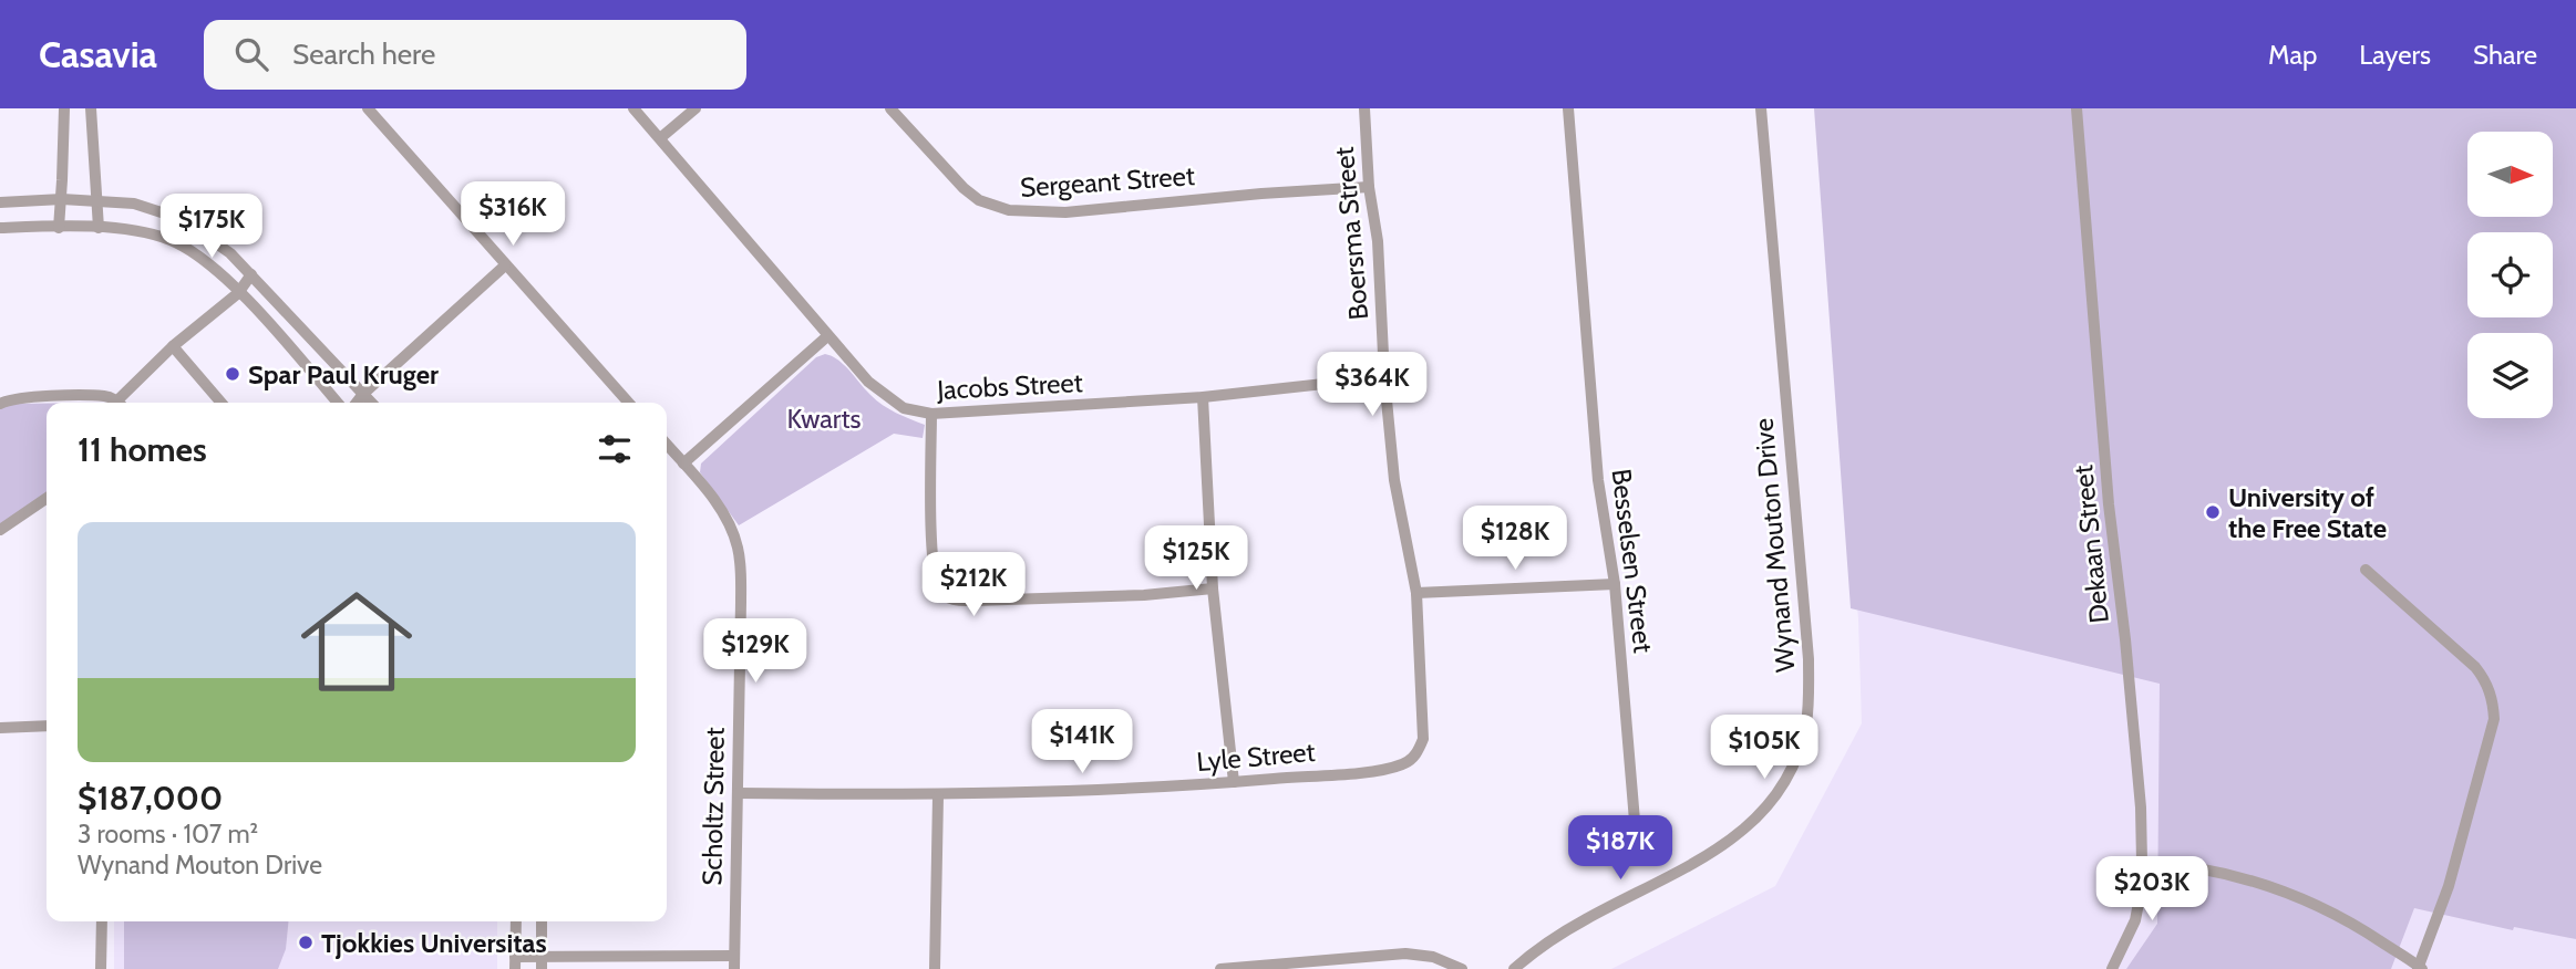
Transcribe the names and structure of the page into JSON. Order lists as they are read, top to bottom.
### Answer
{
  "streets": {
    "street": [
      "Sergeant Street",
      "Boersma Street",
      "Jacobs Street",
      "Dekaan Street",
      "Wynand Mouton Drive",
      "Besselsen Street",
      "Lyle Street",
      "Scholtz Street"
    ]
  },
  "crossings": [
    ["Sergeant Street", "Boersma Street"],
    ["Boersma Street", "Jacobs Street"],
    ["Boersma Street", "Lyle Street"],
    ["Lyle Street", "Scholtz Street"]
  ],
  "parks": ["Kwarts"],
  "places": ["Spar Paul Kruger", "University of the Free State", "Tjokkies Universitas"],
  "north": "right",
  "page": {
    "header": "Casavia",
    "search": "Search here",
    "nav": ["Map", "Layers", "Share"],
    "price": [
      "$316K",
      "$175K",
      "$364K",
      "$128K",
      "$125K",
      "$212K",
      "$129K",
      "$141K",
      "$105K",
      "$187K",
      "$203K"
    ],
    "heading": "11 homes",
    "list": [
      {
        "name": "$187,000",
        "note": "3 rooms · 107 m² · Wynand Mouton Drive"
      }
    ]
  }
}
